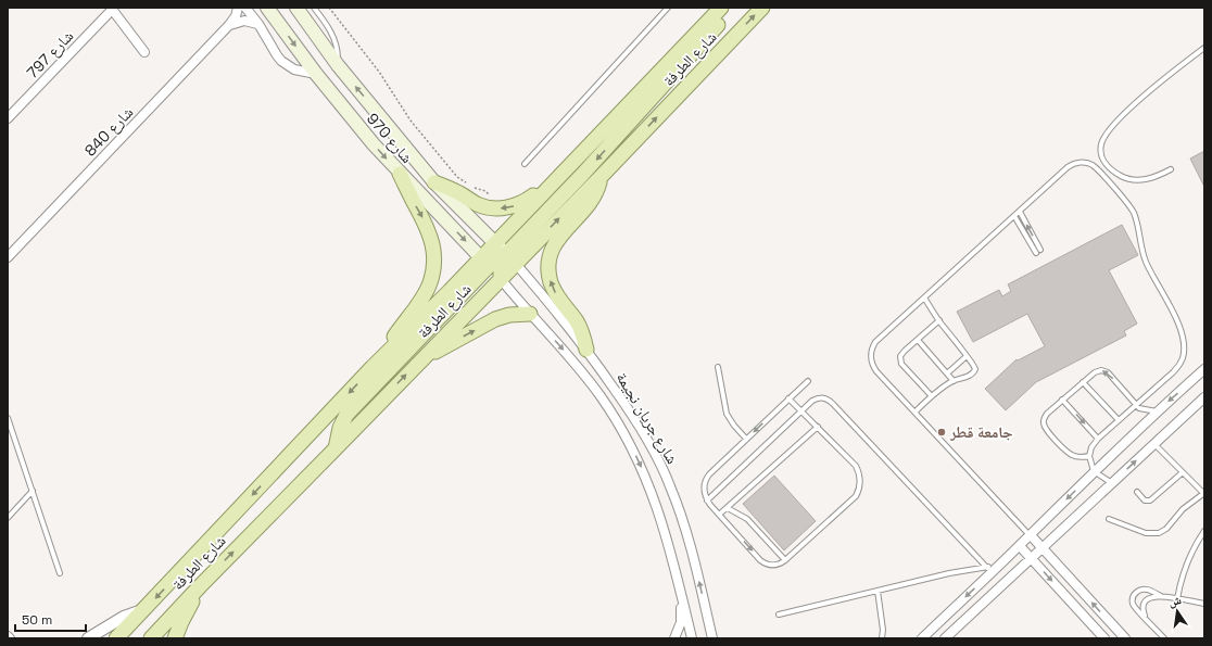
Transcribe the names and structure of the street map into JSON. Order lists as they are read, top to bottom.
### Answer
{
  "streets": {
    "main road": ["شارع الطرفة", "شارع 970"],
    "street": ["شارع 797", "شارع 840", "شارع جريان نجيمة"]
  },
  "crossings": [
    ["شارع الطرفة", "شارع 970"],
    ["شارع الطرفة", "شارع جريان نجيمة"],
    ["شارع 970", "شارع جريان نجيمة"]
  ],
  "places": ["جامعة قطر"],
  "scale_bar": "50 m",
  "north": "top"
}
